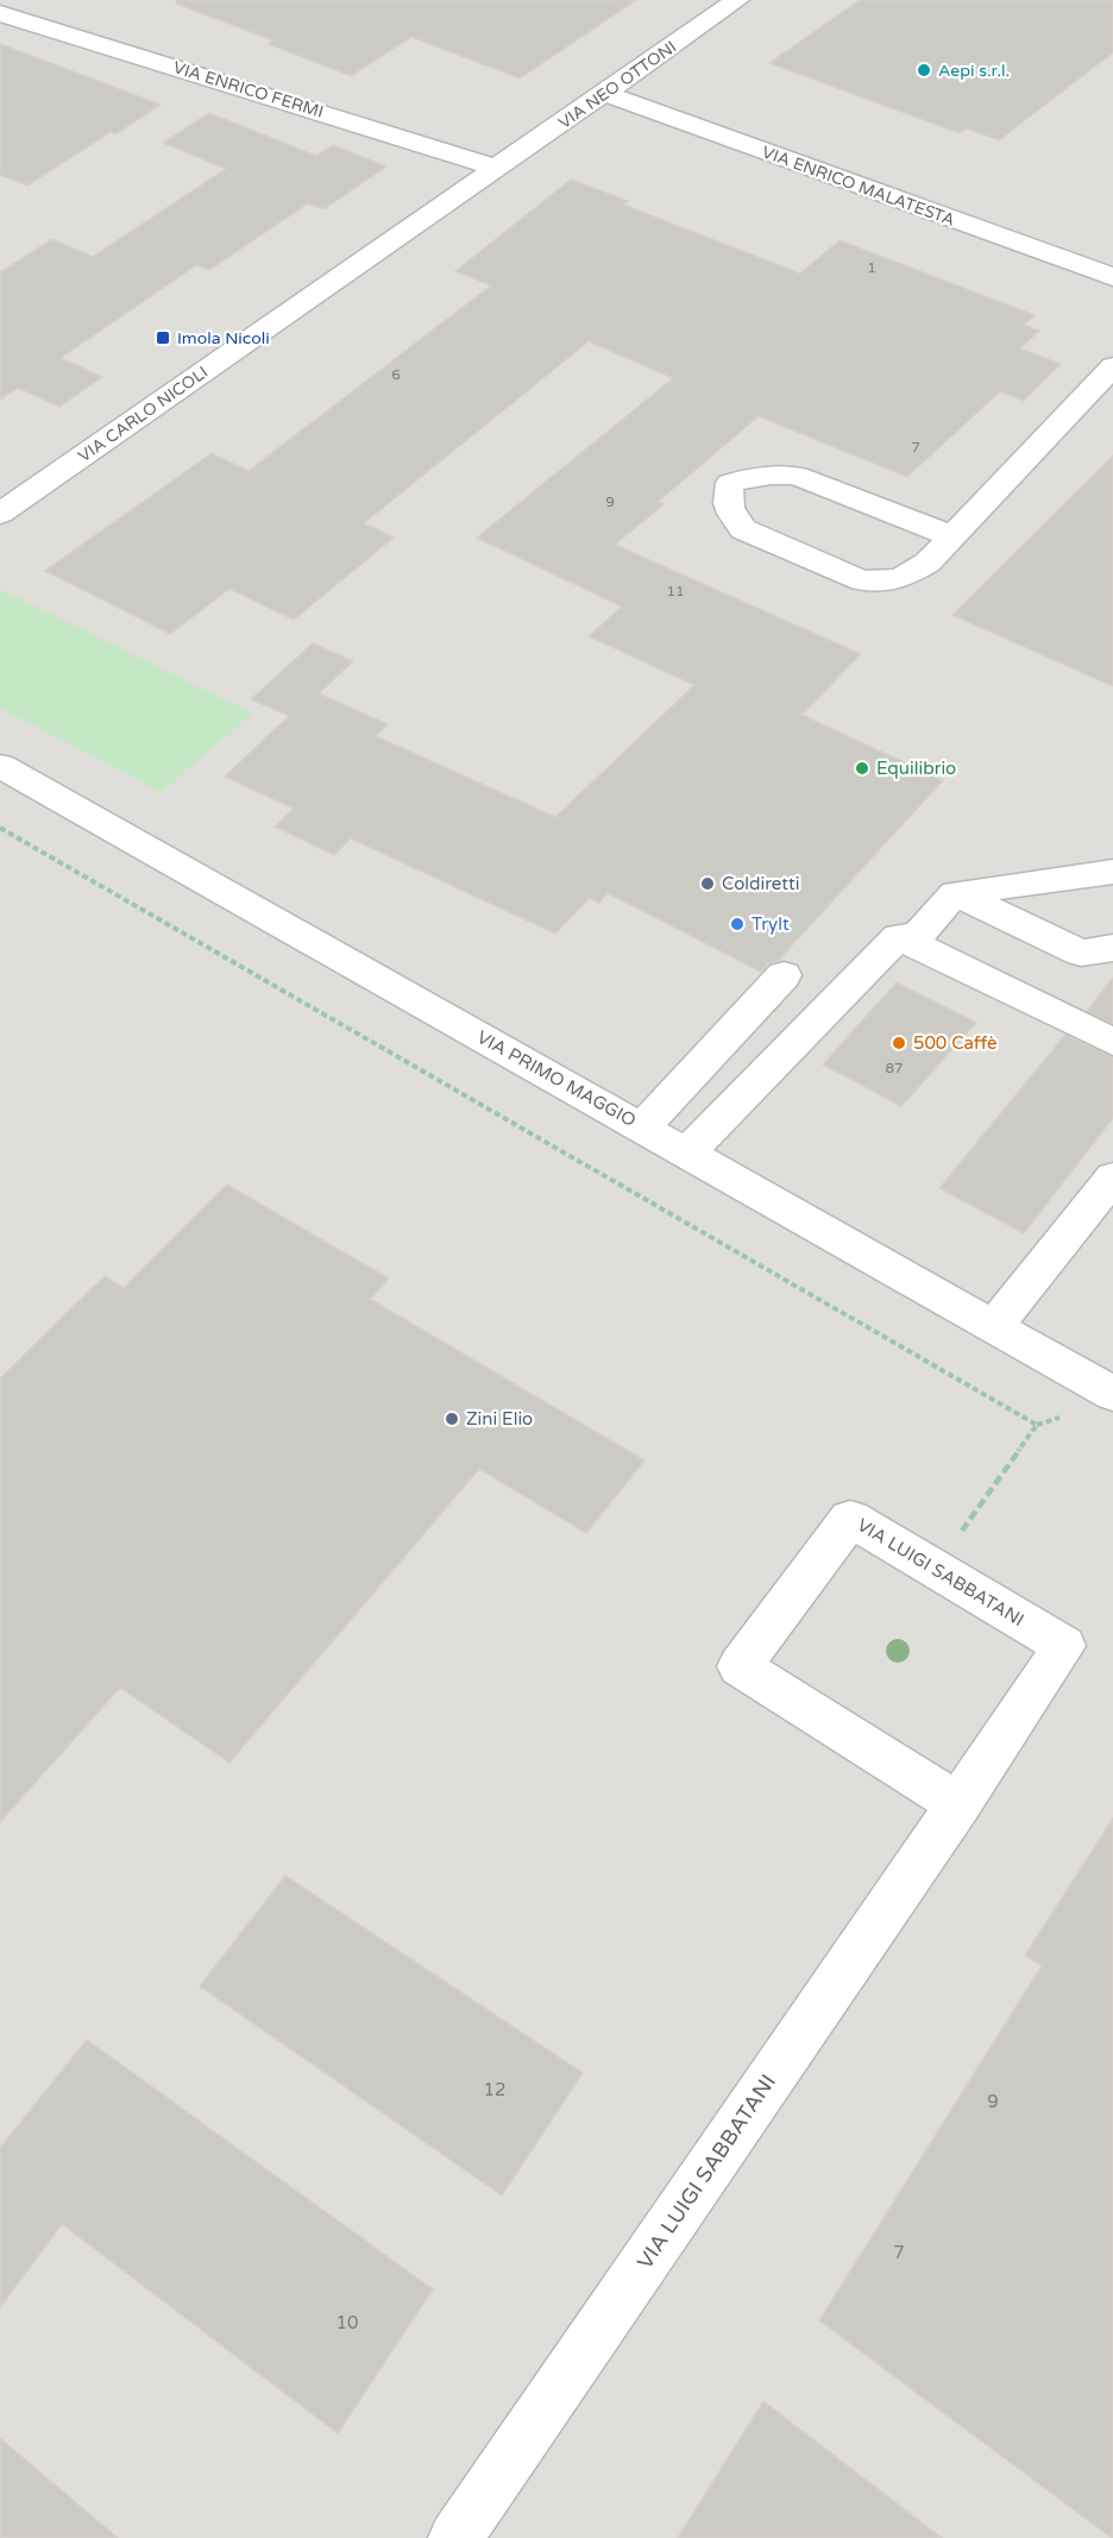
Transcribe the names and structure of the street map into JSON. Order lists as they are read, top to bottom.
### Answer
{
  "streets": {
    "street": [
      "VIA NEO OTTONI",
      "VIA ENRICO FERMI",
      "VIA ENRICO MALATESTA",
      "VIA CARLO NICOLI",
      "VIA PRIMO MAGGIO",
      "VIA LUIGI SABBATANI"
    ]
  },
  "crossings": [
    ["VIA NEO OTTONI", "VIA ENRICO FERMI"],
    ["VIA NEO OTTONI", "VIA ENRICO MALATESTA"],
    ["VIA NEO OTTONI", "VIA CARLO NICOLI"],
    ["VIA ENRICO FERMI", "VIA CARLO NICOLI"]
  ],
  "places": {
    "other": [
      "Aepi s.r.l.",
      "Equilibrio",
      "Coldiretti",
      "TryIt",
      "500 Caffè",
      "Zini Elio"
    ],
    "transit": ["Imola Nicoli"]
  },
  "house_numbers": [
    "1",
    "6",
    "7",
    "9",
    "11",
    "87",
    "12",
    "9",
    "7",
    "10"
  ]
}
